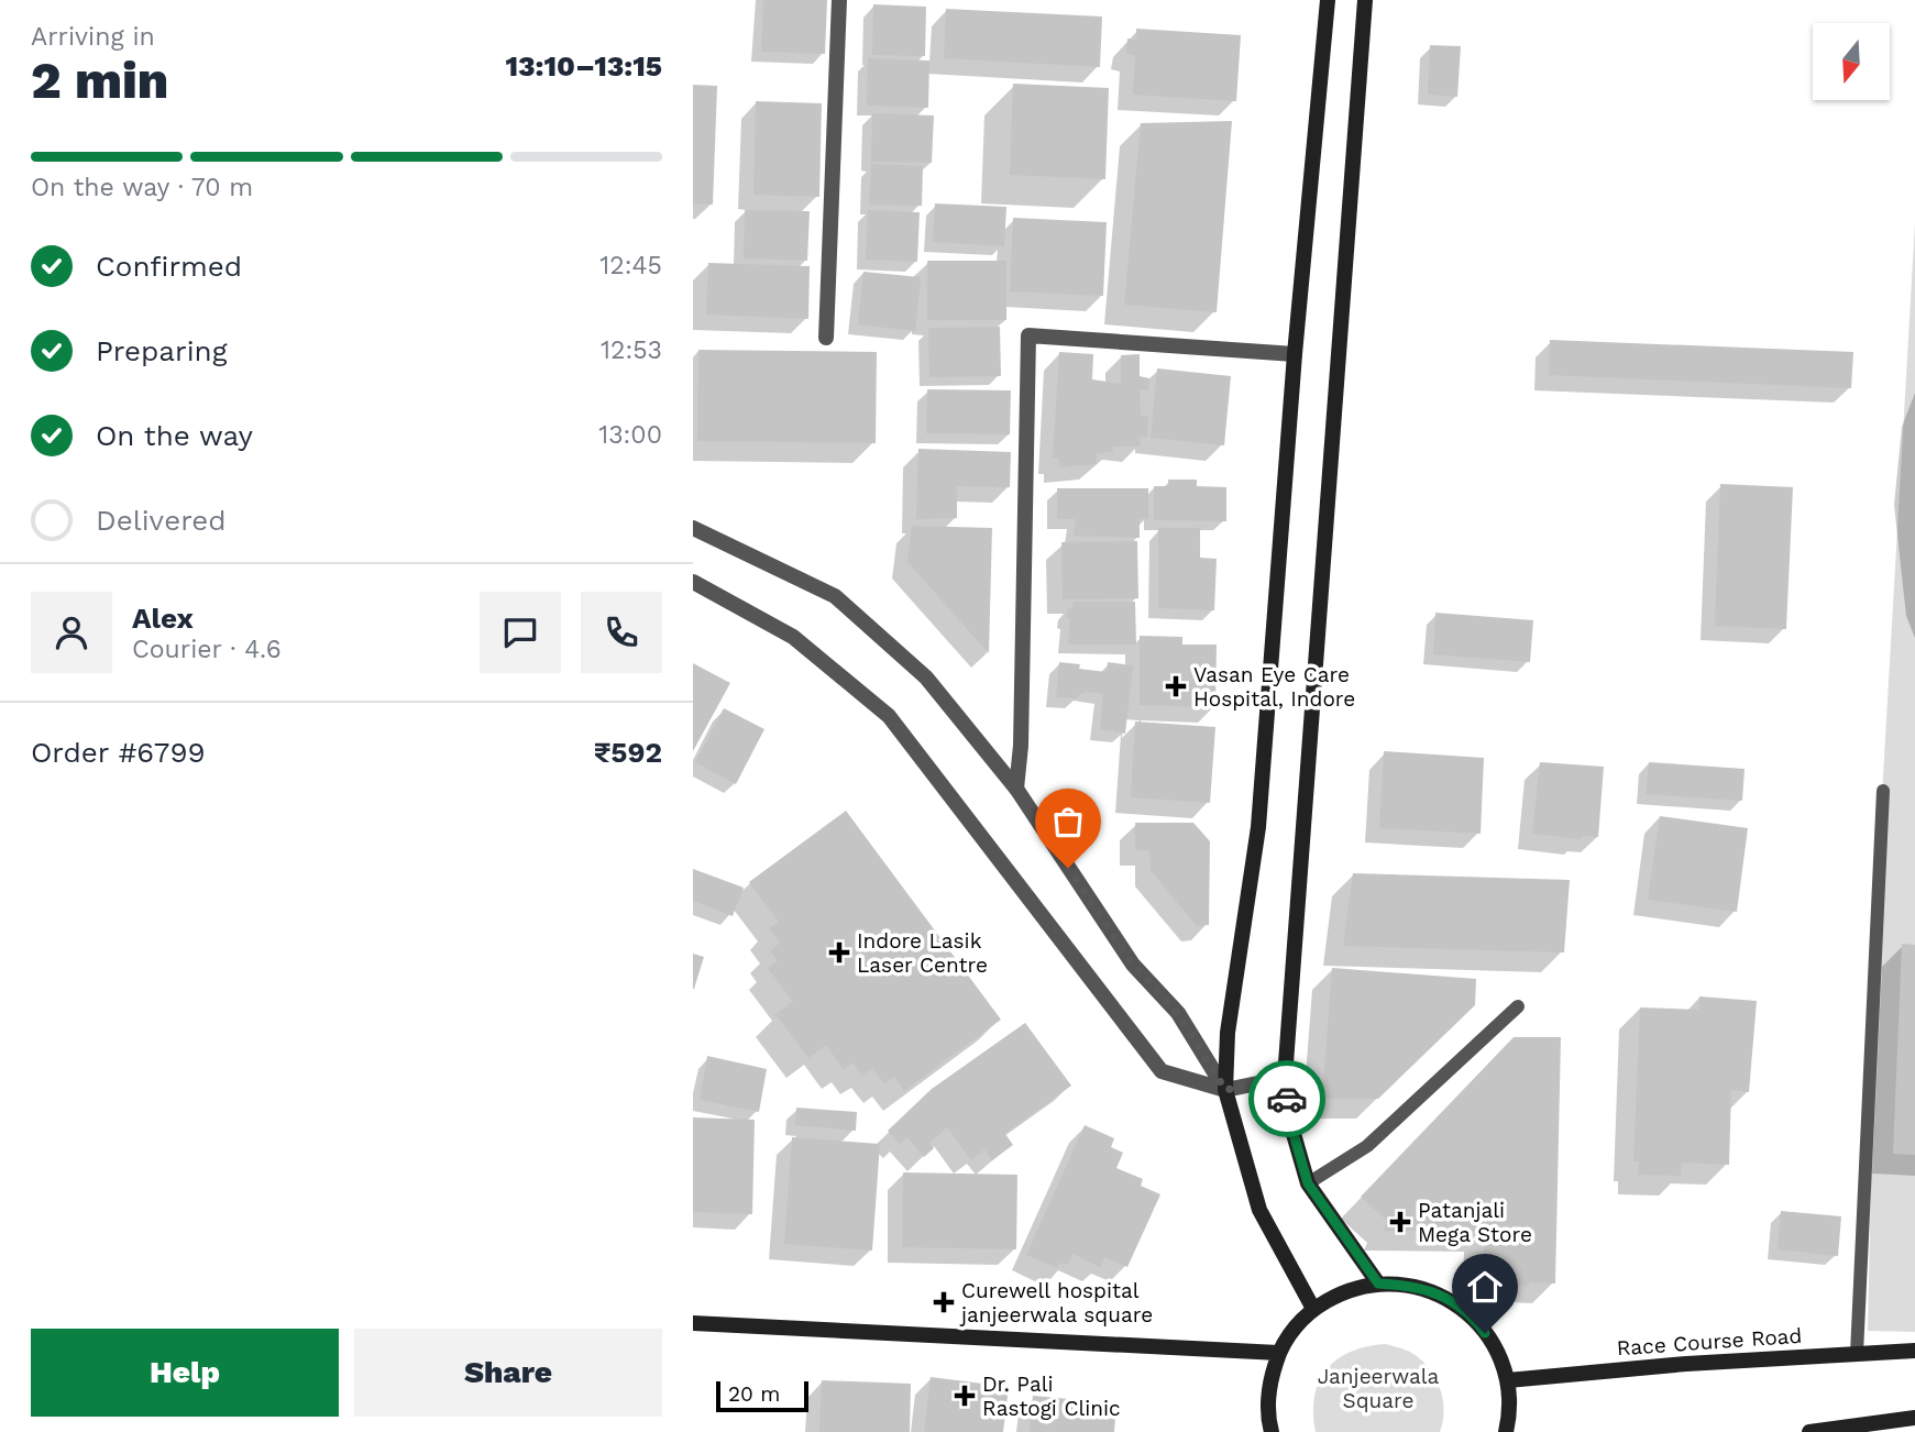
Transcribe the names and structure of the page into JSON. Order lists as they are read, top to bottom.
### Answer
{
  "streets": {
    "main road": ["Race Course Road"]
  },
  "parks": ["Janjeerwala Square"],
  "places": {
    "health": [
      "Vasan Eye Care Hospital, Indore",
      "Indore Lasik Laser Centre",
      "Patanjali Mega Store",
      "Curewell hospital janjeerwala square",
      "Dr. Pali Rastogi Clinic"
    ]
  },
  "scale_bar": "20 m",
  "north": "bottom",
  "page": {
    "heading": ["2 min", "Arriving in", "13:10–13:15"],
    "panel": [
      "Alex",
      "Courier · 4.6",
      "Order #6799",
      "₹592"
    ],
    "bar": "On the way · 70 m",
    "list": [
      ["Confirmed", "12:45"],
      ["Preparing", "12:53"],
      ["On the way", "13:00"],
      "Delivered"
    ],
    "buttons": ["Help", "Share"],
    "scale": "20 m"
  }
}
